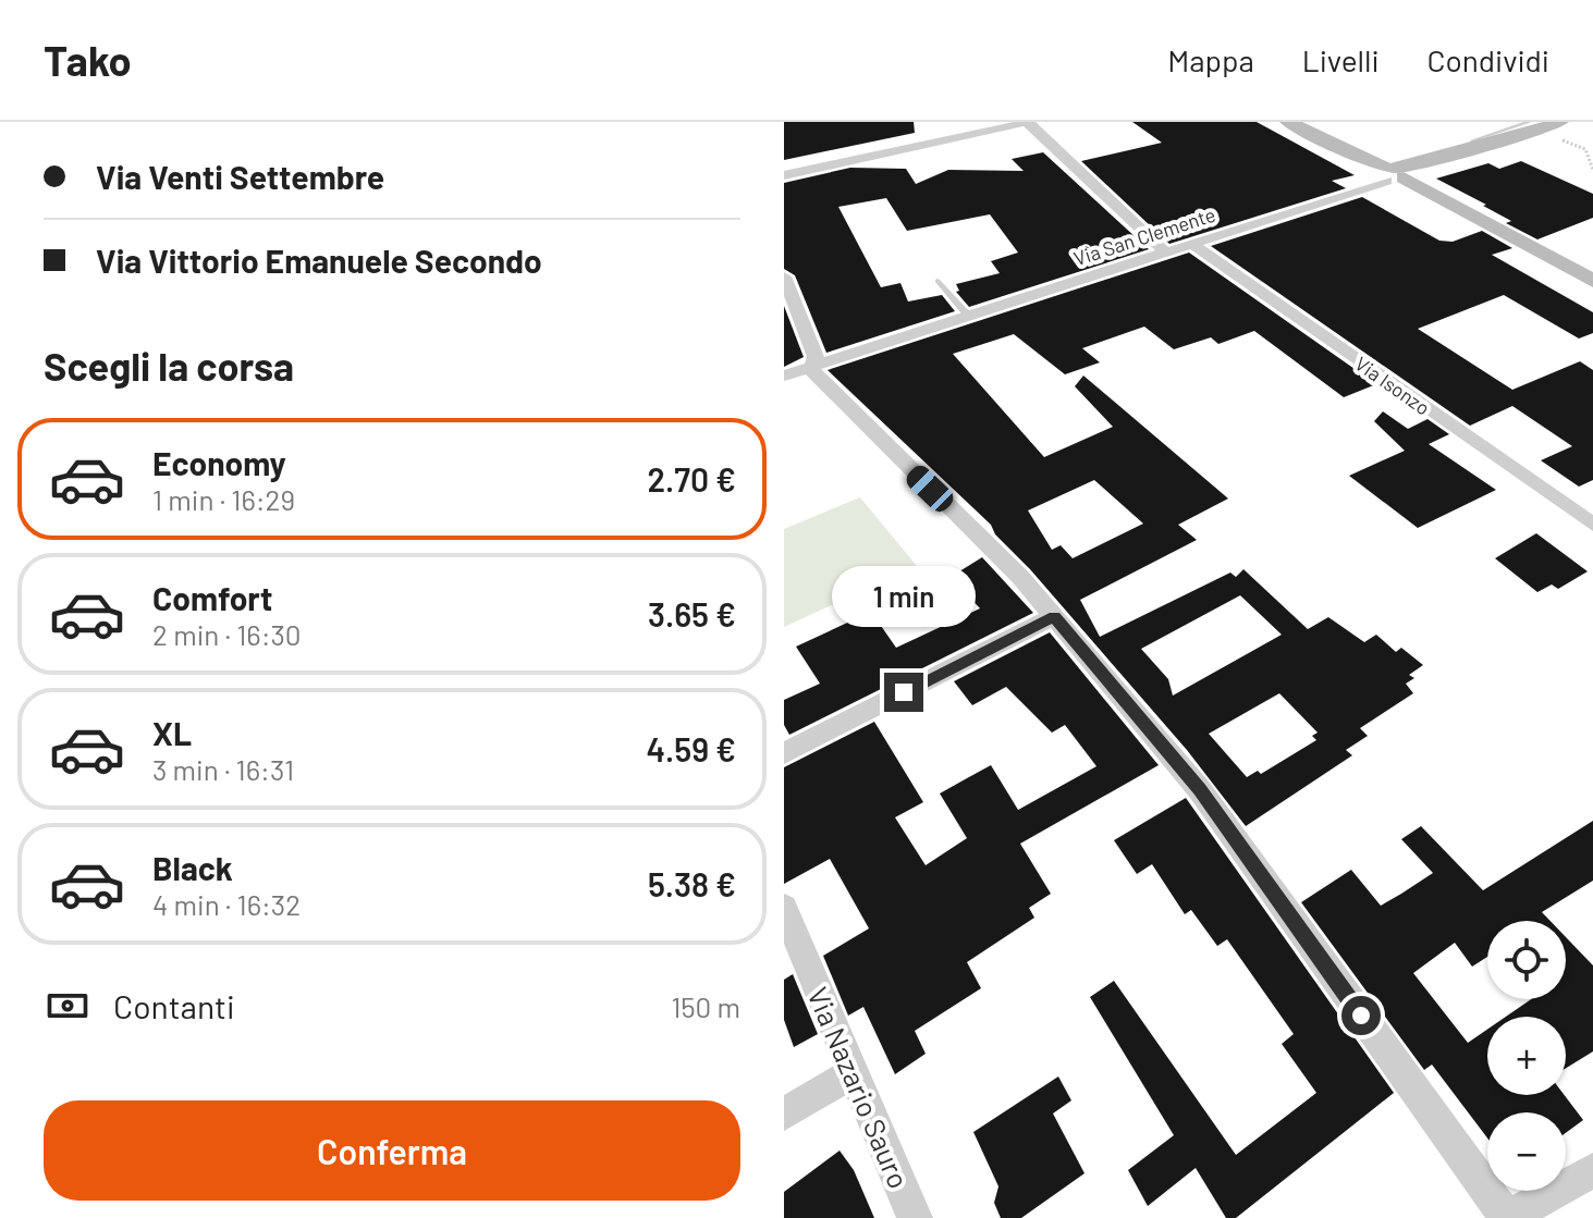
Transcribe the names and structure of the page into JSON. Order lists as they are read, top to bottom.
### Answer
{
  "streets": {
    "main road": ["Via San Clemente"],
    "street": ["Via Isonzo", "Via Nazario Sauro"]
  },
  "crossings": [
    ["Via San Clemente", "Via Isonzo"]
  ],
  "page": {
    "header": "Tako",
    "nav": ["Mappa", "Livelli", "Condividi"],
    "banner": ["Via Venti Settembre", "Via Vittorio Emanuele Secondo"],
    "heading": "Scegli la corsa",
    "list": [
      {
        "name": "Economy",
        "note": "1 min · 16:29",
        "value": "2.70 €"
      },
      {
        "name": "Comfort",
        "note": "2 min · 16:30",
        "value": "3.65 €"
      },
      {
        "name": "XL",
        "note": "3 min · 16:31",
        "value": "4.59 €"
      },
      {
        "name": "Black",
        "note": "4 min · 16:32",
        "value": "5.38 €"
      }
    ],
    "bubble": "1 min",
    "map_buttons": ["+", "−"],
    "pay": ["Contanti", "150 m"],
    "buttons": "Conferma"
  }
}
